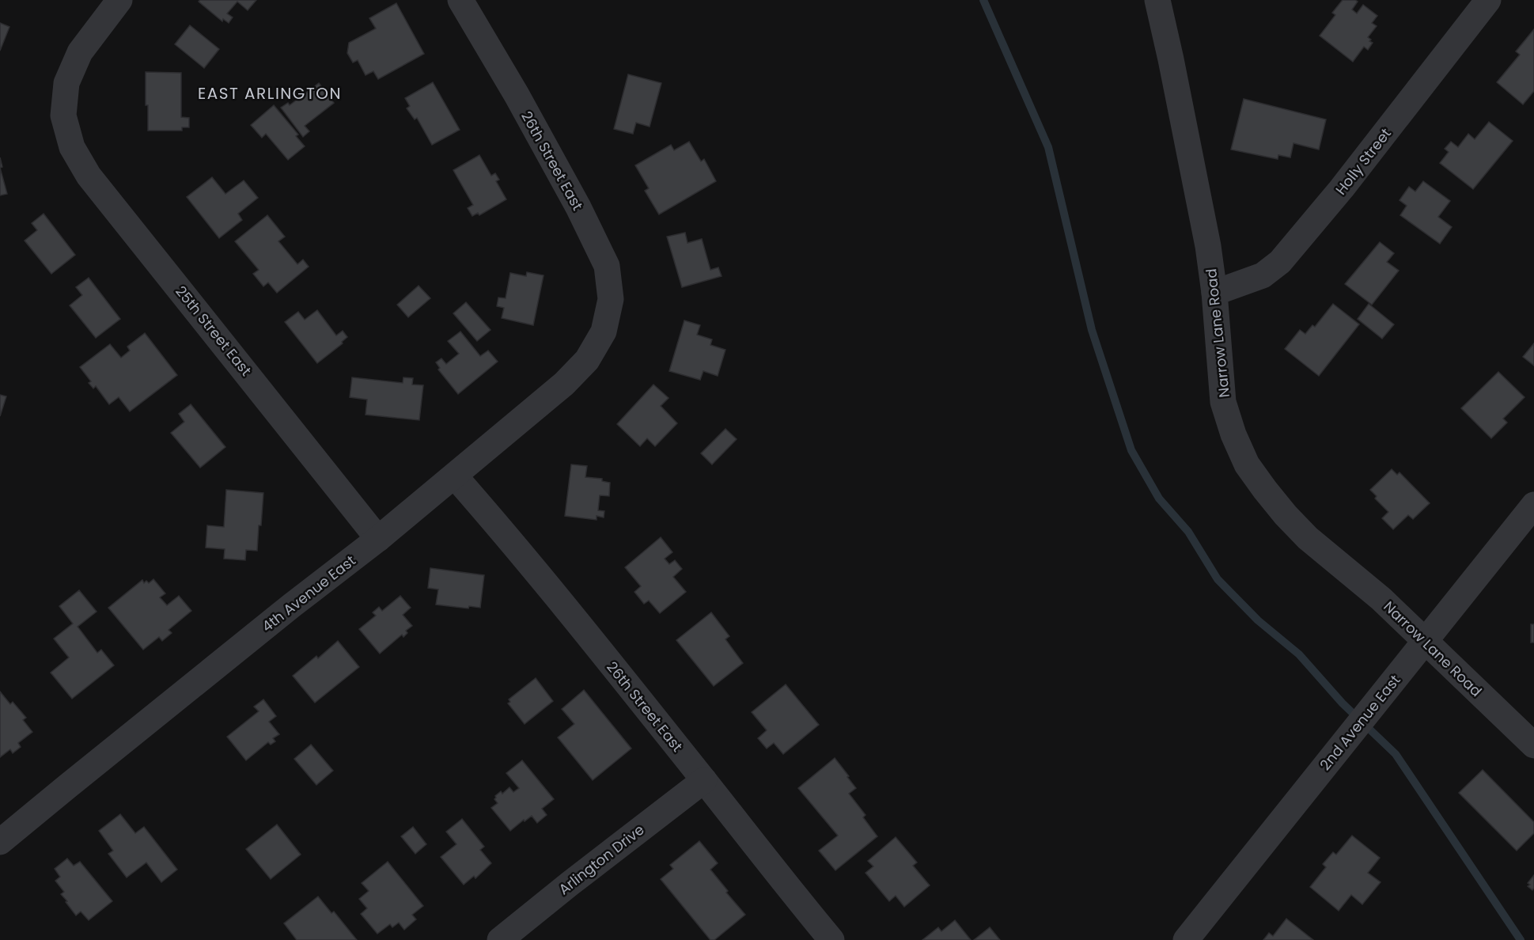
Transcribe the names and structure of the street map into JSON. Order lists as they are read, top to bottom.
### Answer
{
  "streets": {
    "street": [
      "26th Street East",
      "Holly Street",
      "25th Street East",
      "Narrow Lane Road",
      "4th Avenue East",
      "2nd Avenue East",
      "Arlington Drive"
    ]
  },
  "crossings": [
    ["26th Street East", "4th Avenue East"],
    ["26th Street East", "Arlington Drive"],
    ["Holly Street", "Narrow Lane Road"],
    ["25th Street East", "4th Avenue East"],
    ["Narrow Lane Road", "2nd Avenue East"]
  ],
  "districts": ["EAST ARLINGTON"]
}
